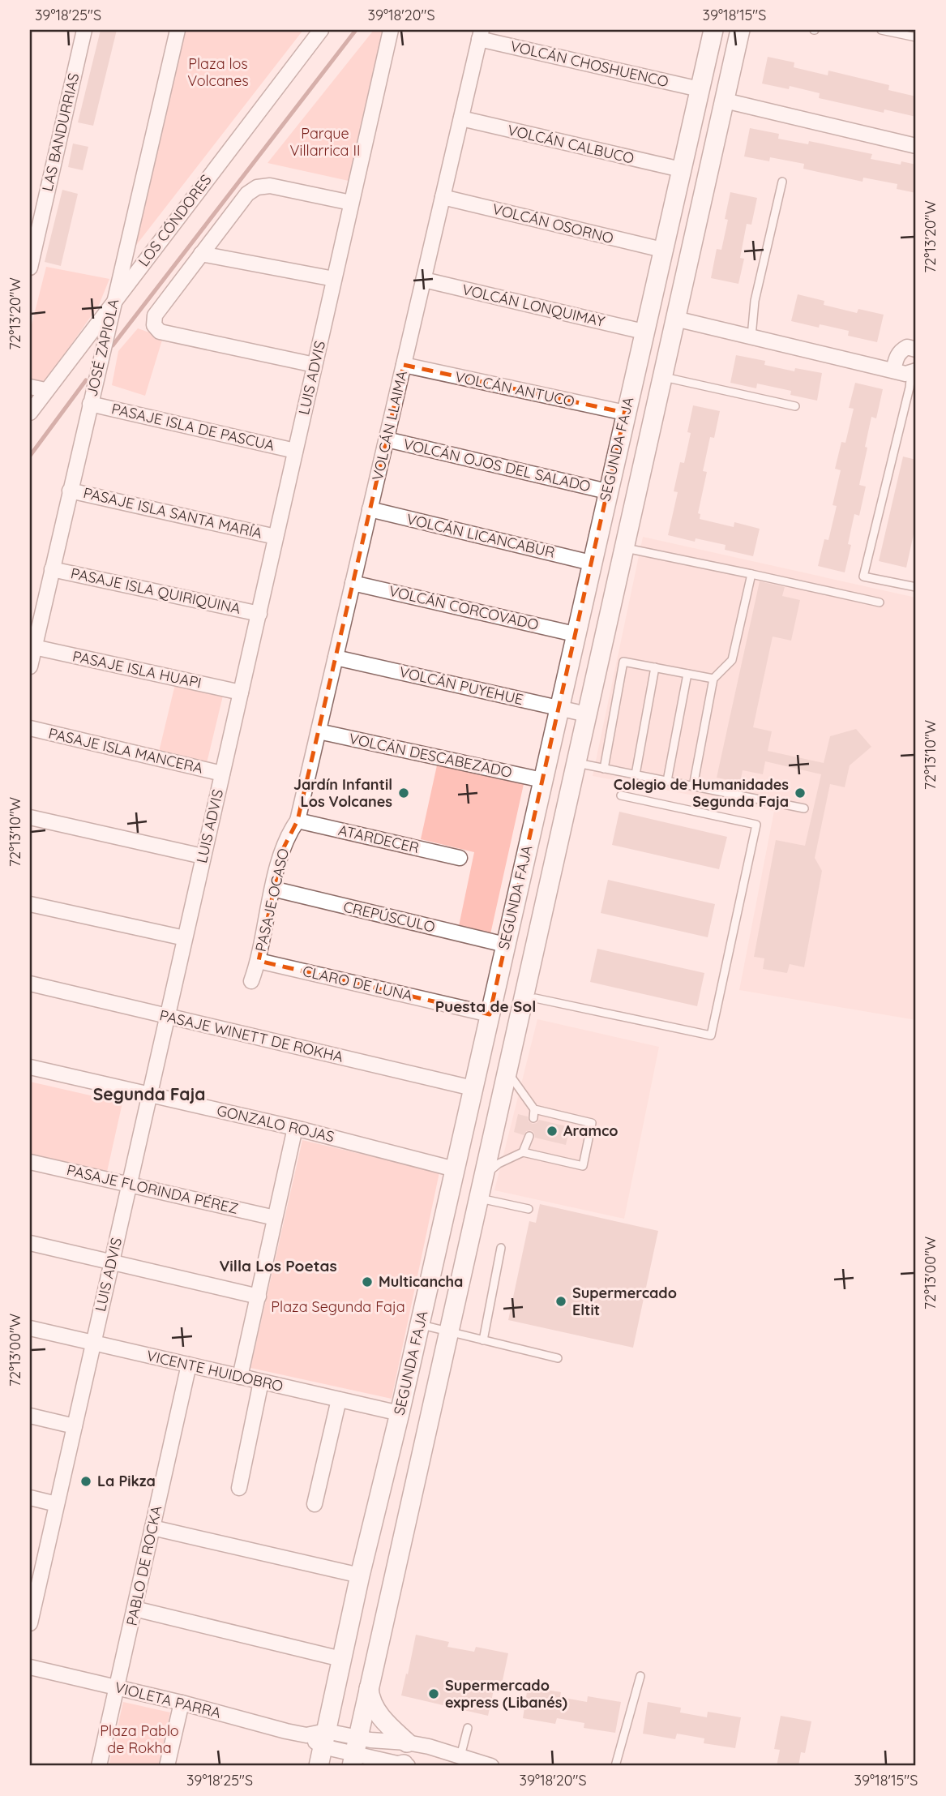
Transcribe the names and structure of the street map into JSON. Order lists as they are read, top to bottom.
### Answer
{
  "streets": {
    "main road": ["SEGUNDA FAJA"],
    "street": [
      "VOLCÁN CHOSHUENCO",
      "LAS BANDURRIAS",
      "VOLCÁN CALBUCO",
      "LOS CÓNDORES",
      "VOLCÁN OSORNO",
      "VOLCÁN LONQUIMAY",
      "JOSÉ ZAPIOLA",
      "LUIS ADVIS",
      "VOLCÁN ANTUCO",
      "VOLCÁN LLAIMA",
      "PASAJE ISLA DE PASCUA",
      "VOLCÁN OJOS DEL SALADO",
      "PASAJE ISLA SANTA MARÍA",
      "VOLCÁN LICANCABUR",
      "PASAJE ISLA QUIRIQUINA",
      "VOLCÁN CORCOVADO",
      "PASAJE ISLA HUAPI",
      "VOLCÁN PUYEHUE",
      "PASAJE ISLA MANCERA",
      "VOLCÁN DESCABEZADO",
      "ATARDECER",
      "PASAJE OCASO",
      "CREPÚSCULO",
      "CLARO DE LUNA",
      "PASAJE WINETT DE ROKHA",
      "GONZALO ROJAS",
      "PASAJE FLORINDA PÉREZ",
      "VICENTE HUIDOBRO",
      "PABLO DE ROCKA",
      "VIOLETA PARRA"
    ]
  },
  "crossings": [
    ["VOLCÁN CHOSHUENCO", "VOLCÁN LLAIMA"],
    ["VOLCÁN CHOSHUENCO", "SEGUNDA FAJA"],
    ["VOLCÁN CALBUCO", "VOLCÁN LLAIMA"],
    ["VOLCÁN CALBUCO", "SEGUNDA FAJA"],
    ["LOS CÓNDORES", "JOSÉ ZAPIOLA"],
    ["VOLCÁN OSORNO", "VOLCÁN LLAIMA"],
    ["VOLCÁN OSORNO", "SEGUNDA FAJA"],
    ["VOLCÁN LONQUIMAY", "VOLCÁN LLAIMA"],
    ["VOLCÁN LONQUIMAY", "SEGUNDA FAJA"],
    ["JOSÉ ZAPIOLA", "PASAJE ISLA DE PASCUA"],
    ["JOSÉ ZAPIOLA", "PASAJE ISLA SANTA MARÍA"],
    ["JOSÉ ZAPIOLA", "PASAJE ISLA QUIRIQUINA"],
    ["JOSÉ ZAPIOLA", "PASAJE ISLA HUAPI"],
    ["LUIS ADVIS", "PASAJE ISLA DE PASCUA"],
    ["LUIS ADVIS", "PASAJE ISLA SANTA MARÍA"],
    ["LUIS ADVIS", "PASAJE ISLA QUIRIQUINA"],
    ["LUIS ADVIS", "PASAJE ISLA HUAPI"],
    ["LUIS ADVIS", "PASAJE ISLA MANCERA"],
    ["LUIS ADVIS", "PASAJE WINETT DE ROKHA"],
    ["LUIS ADVIS", "GONZALO ROJAS"],
    ["LUIS ADVIS", "PASAJE FLORINDA PÉREZ"],
    ["LUIS ADVIS", "VICENTE HUIDOBRO"],
    ["VOLCÁN ANTUCO", "VOLCÁN LLAIMA"],
    ["VOLCÁN ANTUCO", "SEGUNDA FAJA"],
    ["VOLCÁN LLAIMA", "VOLCÁN OJOS DEL SALADO"],
    ["VOLCÁN LLAIMA", "VOLCÁN LICANCABUR"],
    ["VOLCÁN LLAIMA", "VOLCÁN CORCOVADO"],
    ["VOLCÁN LLAIMA", "VOLCÁN PUYEHUE"],
    ["VOLCÁN LLAIMA", "VOLCÁN DESCABEZADO"],
    ["VOLCÁN LLAIMA", "ATARDECER"],
    ["VOLCÁN LLAIMA", "PASAJE OCASO"],
    ["SEGUNDA FAJA", "VOLCÁN OJOS DEL SALADO"],
    ["SEGUNDA FAJA", "VOLCÁN LICANCABUR"],
    ["SEGUNDA FAJA", "VOLCÁN CORCOVADO"],
    ["SEGUNDA FAJA", "VOLCÁN PUYEHUE"],
    ["SEGUNDA FAJA", "VOLCÁN DESCABEZADO"],
    ["SEGUNDA FAJA", "CREPÚSCULO"],
    ["SEGUNDA FAJA", "CLARO DE LUNA"],
    ["SEGUNDA FAJA", "PASAJE WINETT DE ROKHA"],
    ["SEGUNDA FAJA", "GONZALO ROJAS"],
    ["SEGUNDA FAJA", "VICENTE HUIDOBRO"],
    ["SEGUNDA FAJA", "VIOLETA PARRA"],
    ["ATARDECER", "PASAJE OCASO"],
    ["PASAJE OCASO", "CREPÚSCULO"],
    ["PASAJE OCASO", "CLARO DE LUNA"],
    ["VICENTE HUIDOBRO", "PABLO DE ROCKA"],
    ["PABLO DE ROCKA", "VIOLETA PARRA"]
  ],
  "districts": ["Puesta de Sol", "Segunda Faja", "Villa Los Poetas"],
  "parks": [
    "Plaza los Volcanes",
    "Parque Villarrica II",
    "Plaza Segunda Faja",
    "Plaza Pablo de Rokha"
  ],
  "places": [
    "Jardín Infantil Los Volcanes",
    "Colegio de Humanidades Segunda Faja",
    "Aramco",
    "Multicancha",
    "Supermercado Eltit",
    "La Pikza",
    "Supermercado express (Libanés)"
  ],
  "coordinates": [
    "39°18'25\"S",
    "39°18'20\"S",
    "39°18'15\"S",
    "72°13'20\"W",
    "72°13'10\"W",
    "72°13'00\"W"
  ]
}
